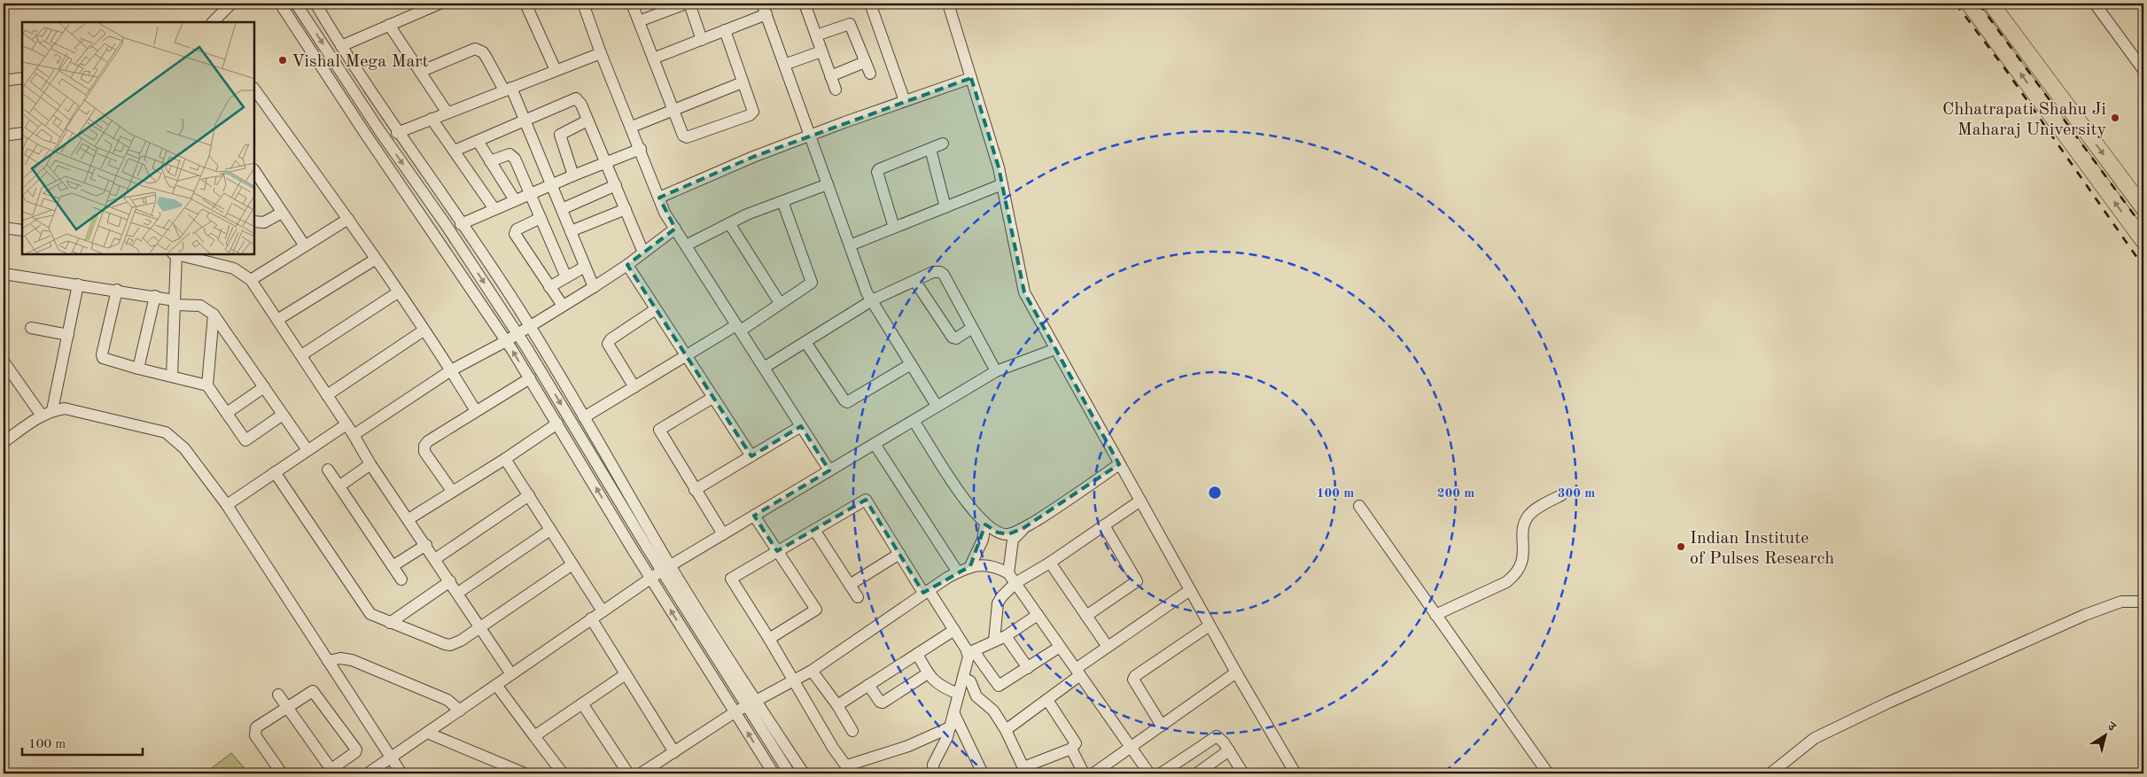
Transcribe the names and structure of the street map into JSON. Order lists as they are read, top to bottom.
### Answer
{
  "places": ["Vishal Mega Mart", "Chhatrapati Shahu Ji Maharaj University", "Indian Institute of Pulses Research"],
  "scale_bar": "100 m",
  "north": "top right",
  "rings": ["100 m", "200 m", "300 m"]
}
